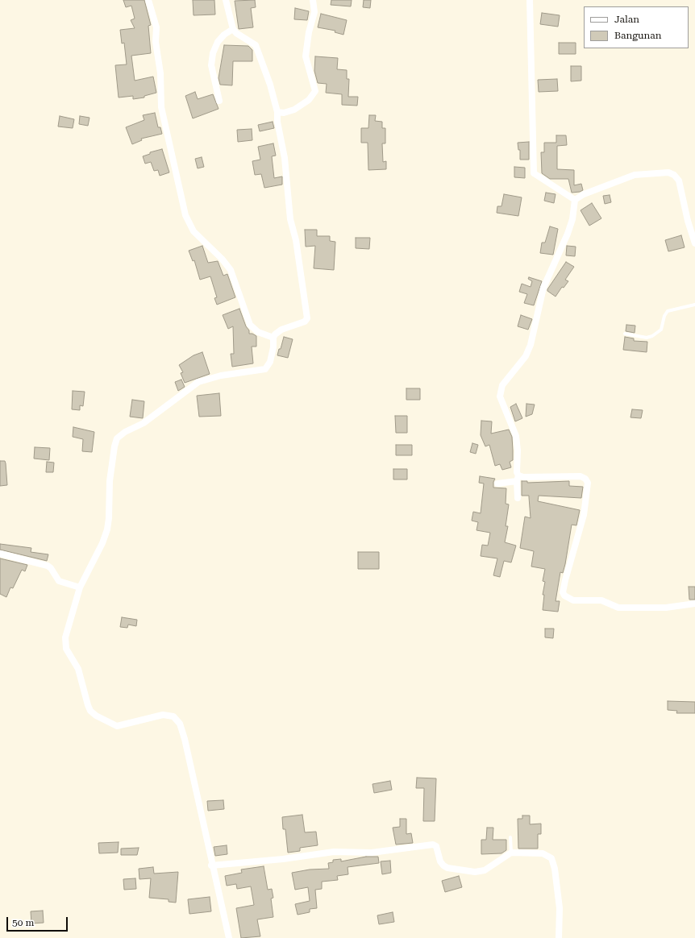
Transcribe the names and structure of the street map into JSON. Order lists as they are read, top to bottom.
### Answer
{
  "legend": ["Jalan", "Bangunan"],
  "scale_bar": "50 m"
}
